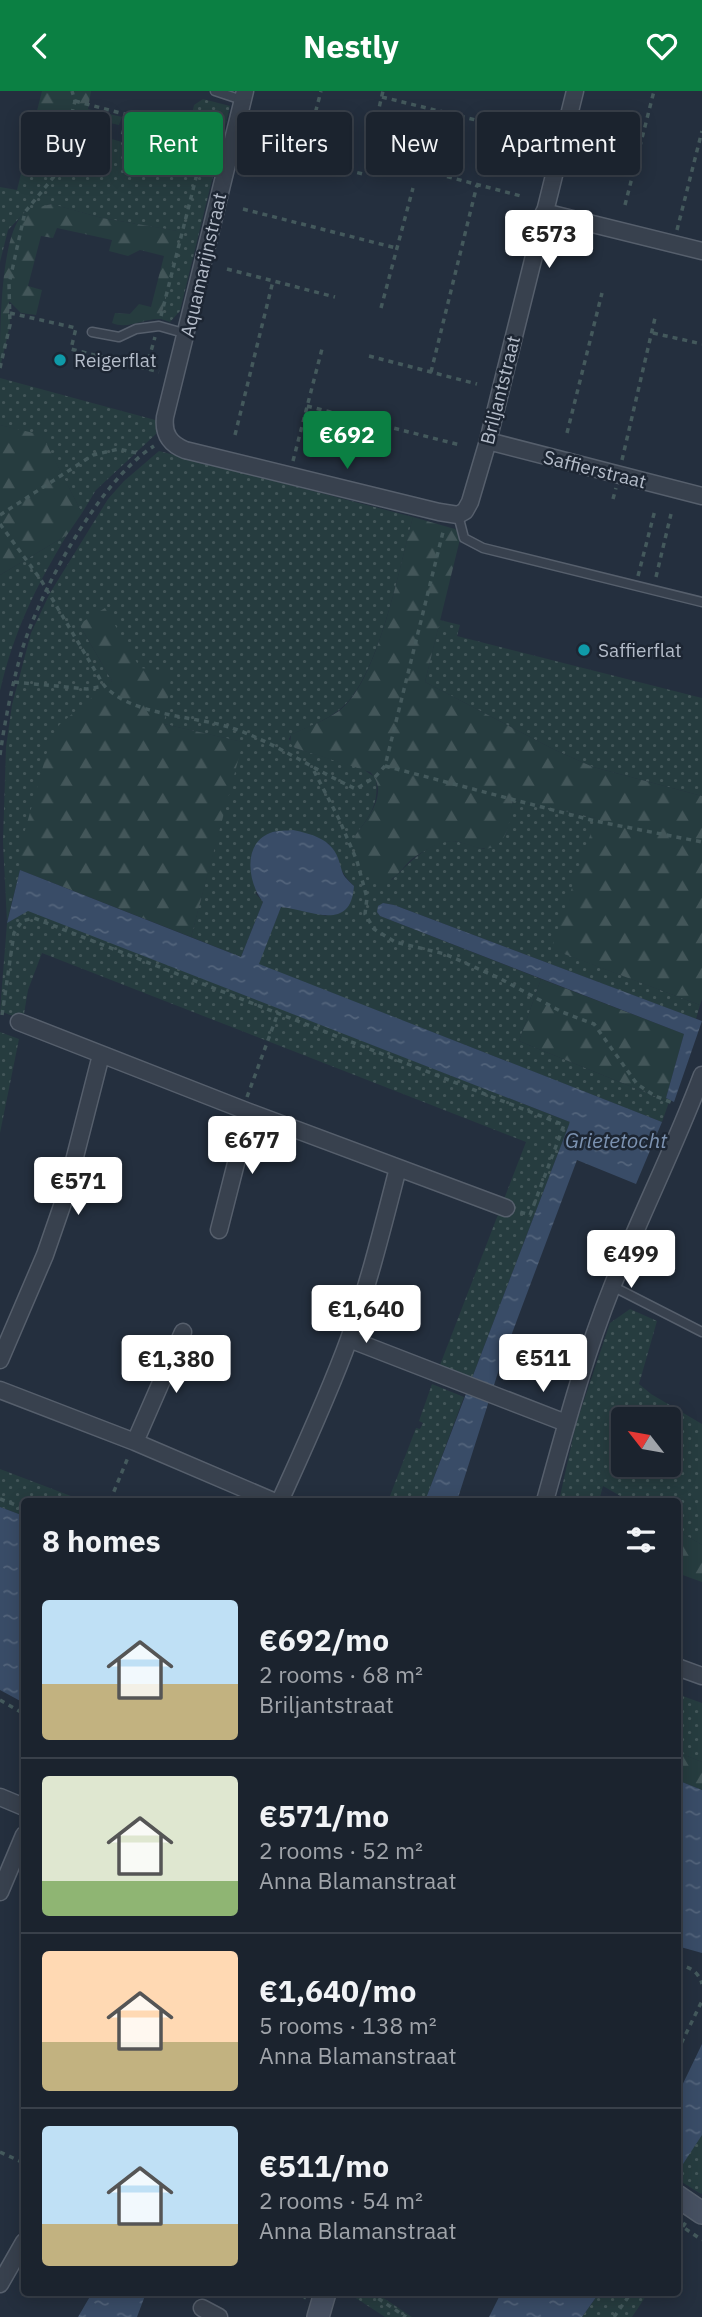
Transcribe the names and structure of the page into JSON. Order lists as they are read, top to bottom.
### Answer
{
  "streets": {
    "street": ["Aquamarijnstraat", "Briljantstraat", "Saffierstraat"]
  },
  "crossings": [
    ["Briljantstraat", "Saffierstraat"]
  ],
  "water": ["Grietetocht"],
  "places": ["Reigerflat", "Saffierflat"],
  "north": "top left",
  "page": {
    "header": "Nestly",
    "chip": [
      "Buy",
      "Rent",
      "Filters",
      "New",
      "Apartment"
    ],
    "price": [
      "€573",
      "€692",
      "€677",
      "€571",
      "€499",
      "€1,640",
      "€511",
      "€1,380"
    ],
    "heading": "8 homes",
    "list": [
      {
        "name": "€692/mo",
        "note": "2 rooms · 68 m² · Briljantstraat"
      },
      {
        "name": "€571/mo",
        "note": "2 rooms · 52 m² · Anna Blamanstraat"
      },
      {
        "name": "€1,640/mo",
        "note": "5 rooms · 138 m² · Anna Blamanstraat"
      },
      {
        "name": "€511/mo",
        "note": "2 rooms · 54 m² · Anna Blamanstraat"
      }
    ]
  }
}
